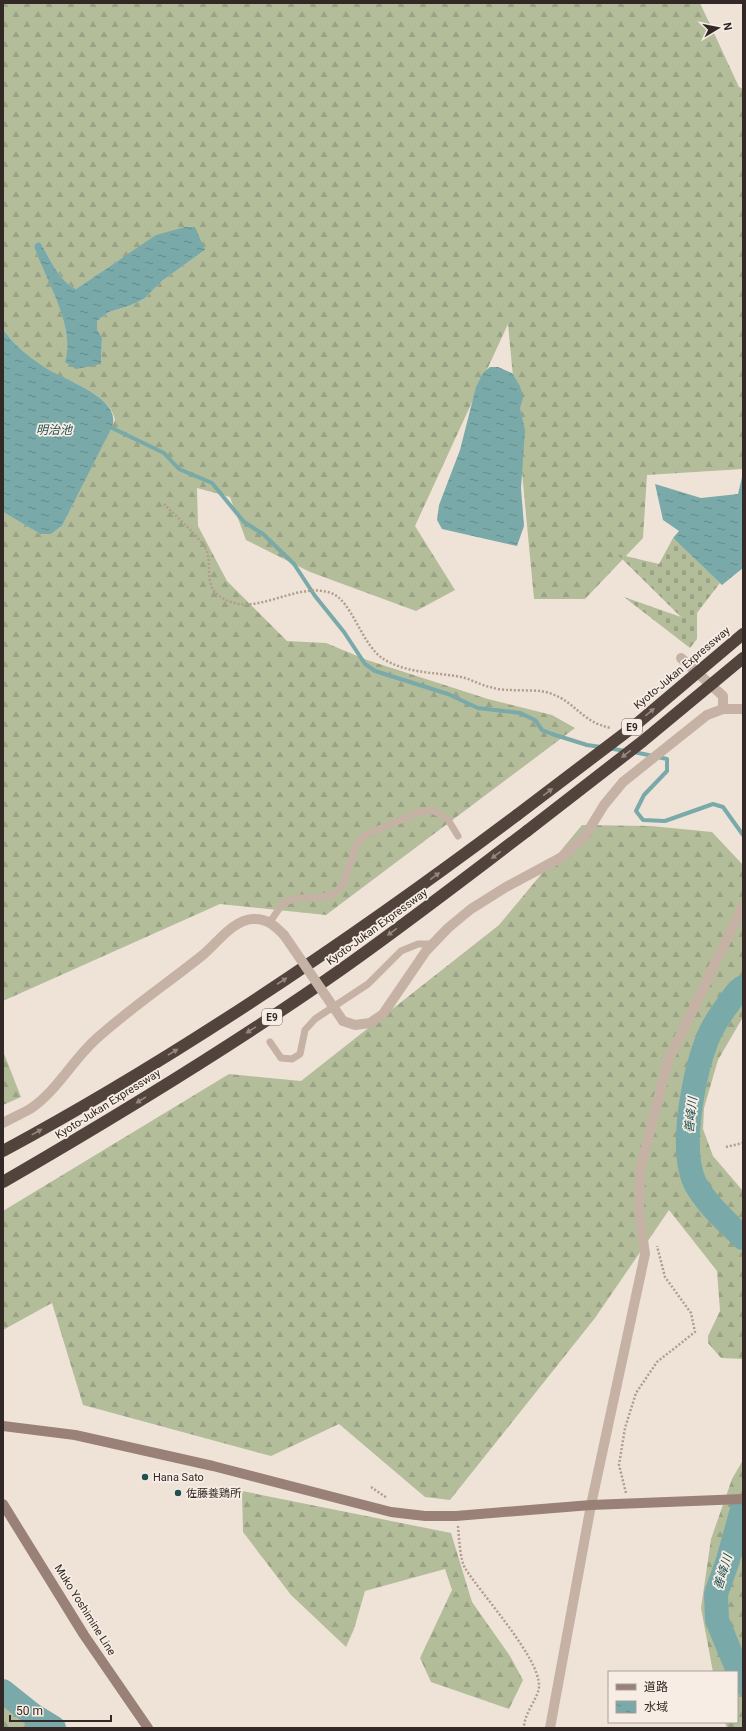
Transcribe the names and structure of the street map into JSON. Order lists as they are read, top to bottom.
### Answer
{
  "streets": {
    "highway": ["Kyoto-Jukan Expressway", "E9"],
    "street": ["Muko Yoshimine Line"]
  },
  "water": ["明治池", "善峰川"],
  "places": ["Hana Sato", "佐藤養鶏所"],
  "legend": ["道路", "水域"],
  "scale_bar": "50 m",
  "north": "right"
}
